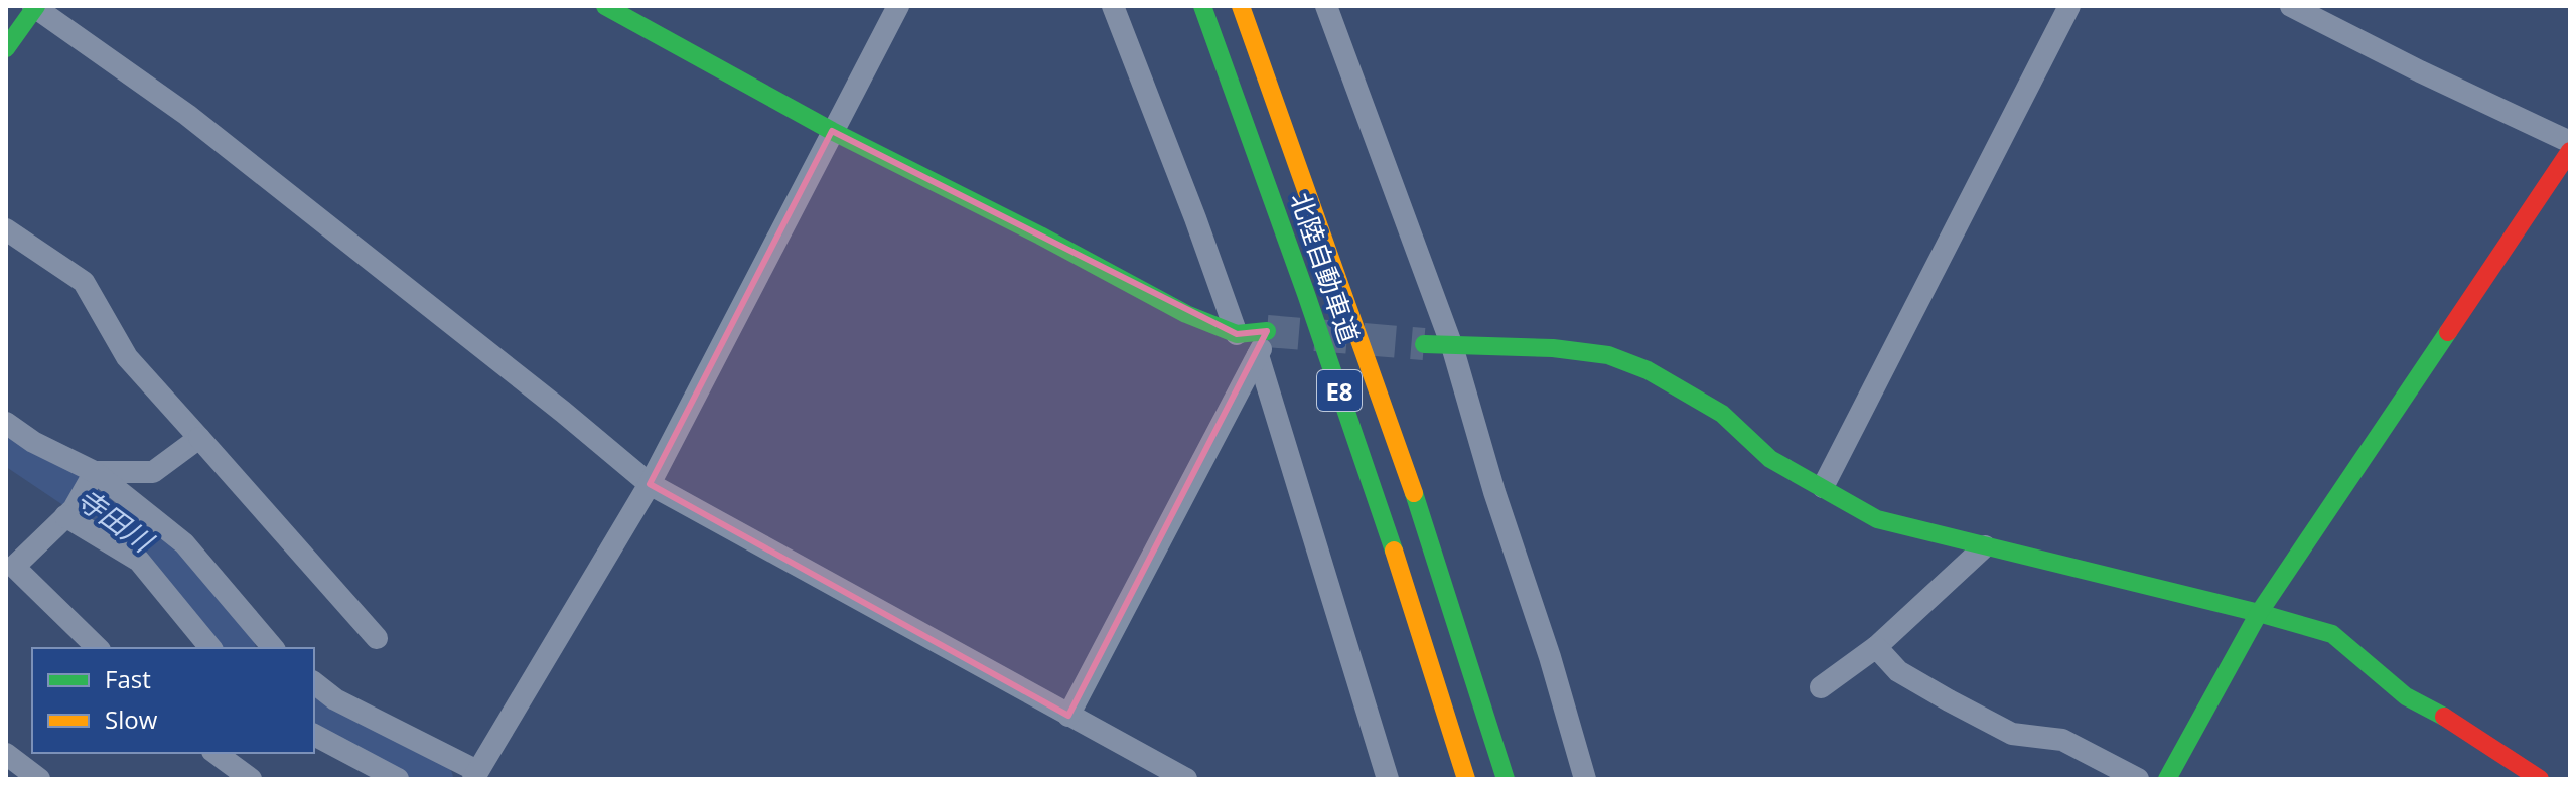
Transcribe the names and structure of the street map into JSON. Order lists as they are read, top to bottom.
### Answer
{
  "streets": {
    "main road": ["北陸自動車道", "E8"]
  },
  "water": ["寺田川"],
  "legend": ["Fast", "Slow"]
}
